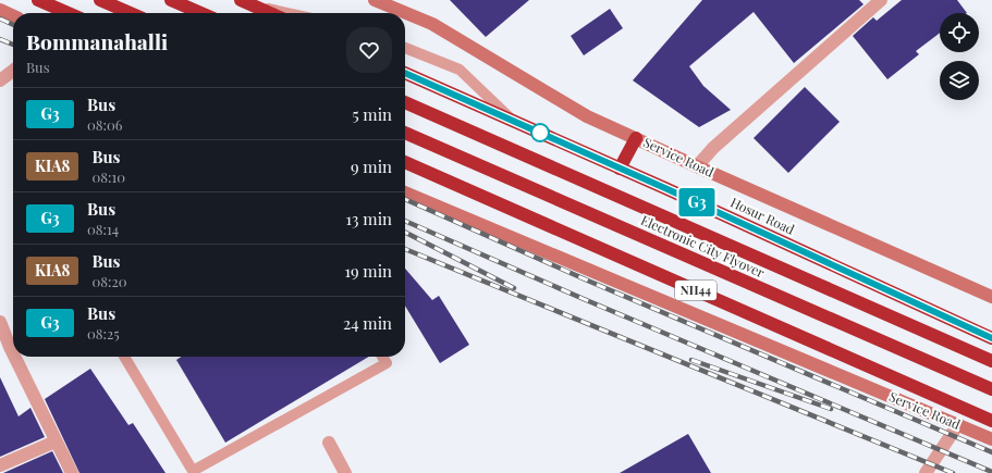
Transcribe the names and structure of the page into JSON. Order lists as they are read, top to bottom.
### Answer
{
  "streets": {
    "highway": ["Hosur Road", "Electronic City Flyover", "NH44"],
    "street": ["Service Road"]
  },
  "lines": ["bus line G3"],
  "page": {
    "on_map": "G3",
    "heading": ["Bommanahalli", "Bus"],
    "list": [
      {
        "mark": "G3",
        "name": "Bus",
        "note": "08:06",
        "value": "5 min"
      },
      {
        "mark": "KIA8",
        "name": "Bus",
        "note": "08:10",
        "value": "9 min"
      },
      {
        "mark": "G3",
        "name": "Bus",
        "note": "08:14",
        "value": "13 min"
      },
      {
        "mark": "KIA8",
        "name": "Bus",
        "note": "08:20",
        "value": "19 min"
      },
      {
        "mark": "G3",
        "name": "Bus",
        "note": "08:25",
        "value": "24 min"
      }
    ]
  }
}
